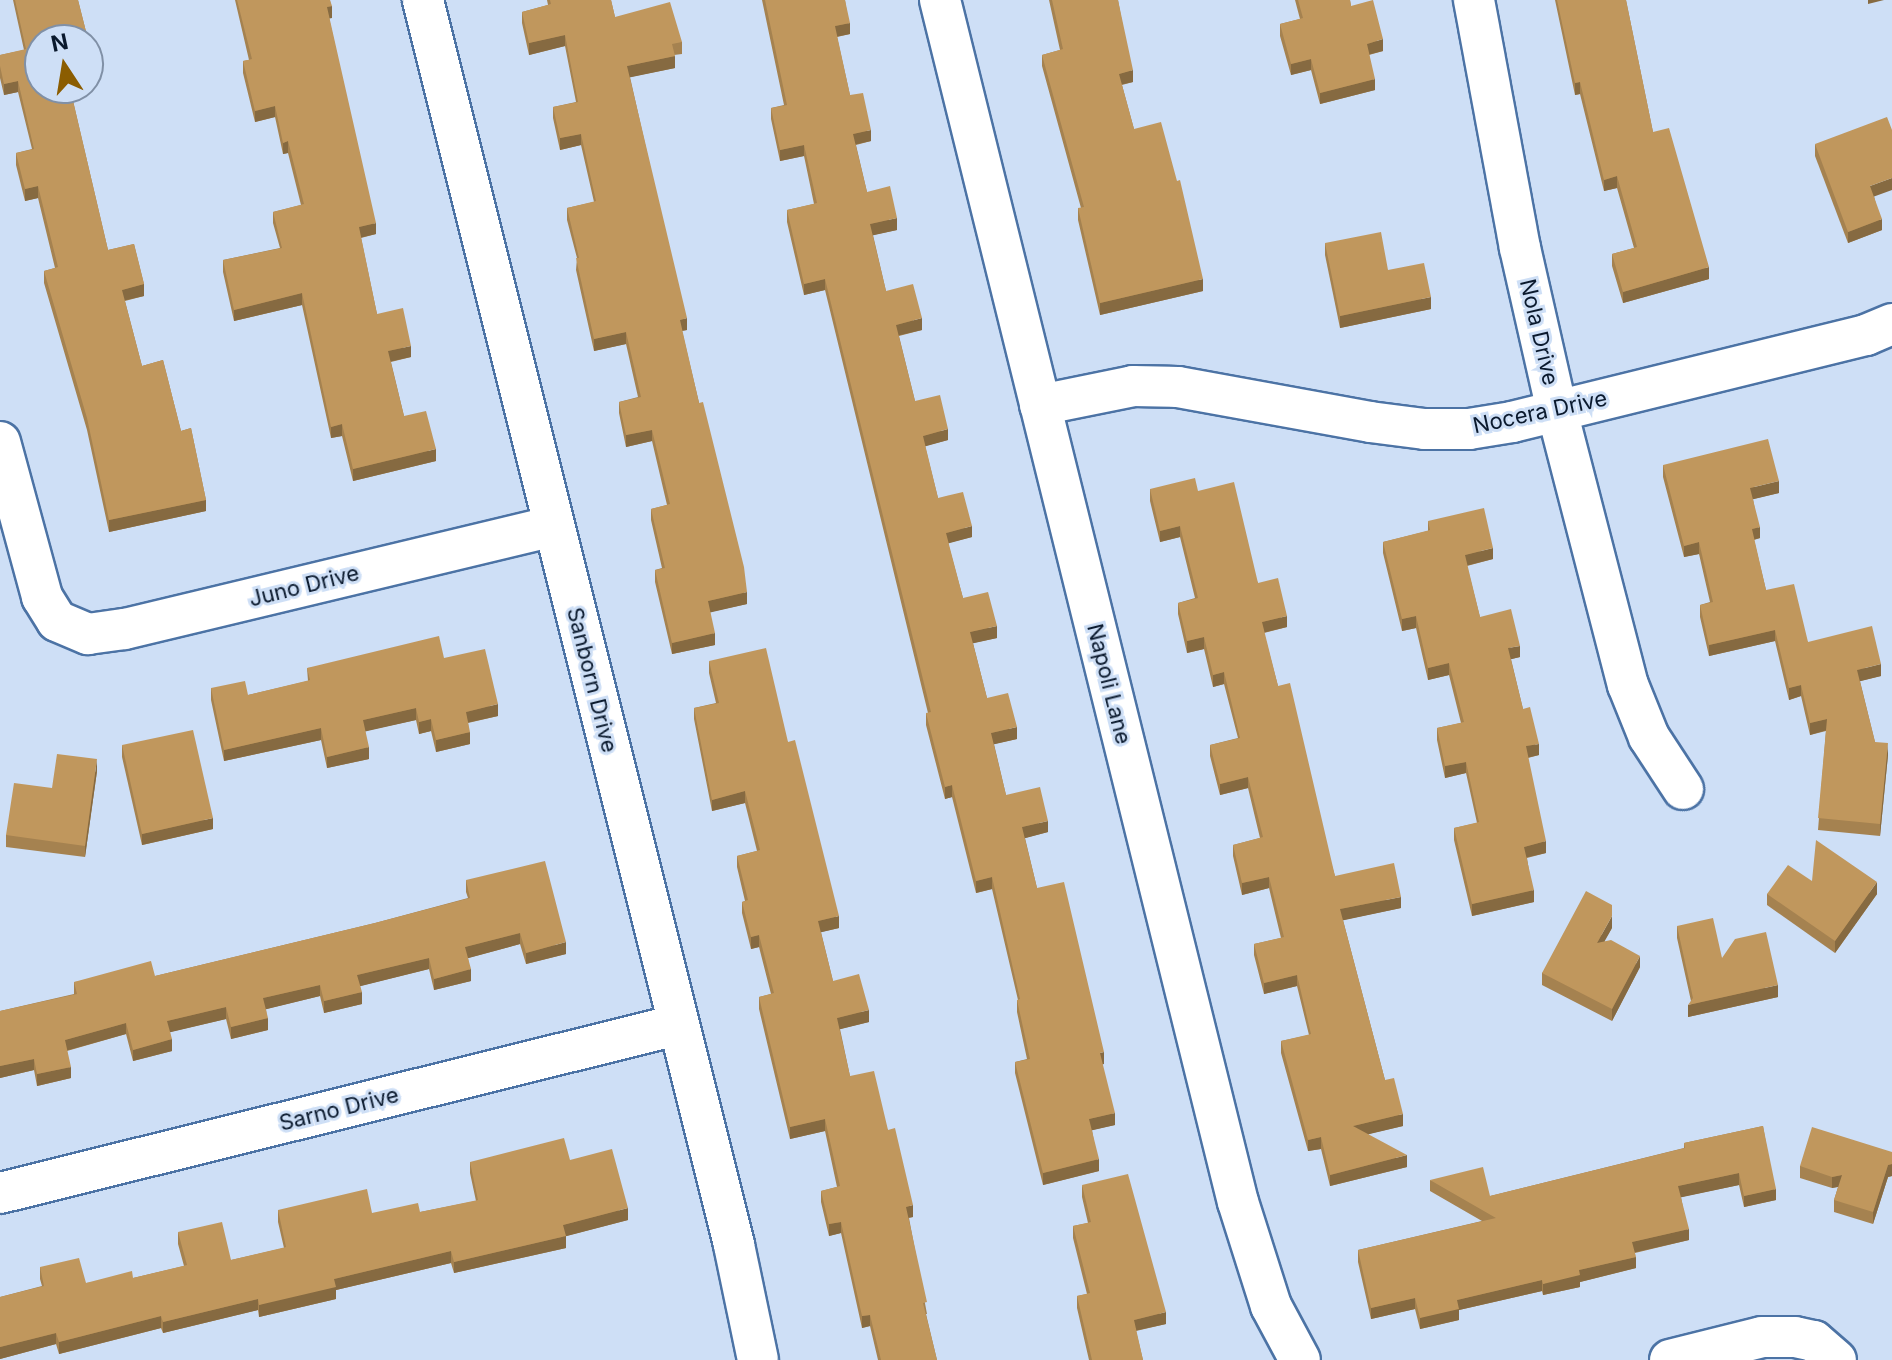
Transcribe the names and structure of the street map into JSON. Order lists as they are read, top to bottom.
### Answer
{
  "streets": {
    "street": [
      "Nola Drive",
      "Nocera Drive",
      "Juno Drive",
      "Sanborn Drive",
      "Napoli Lane",
      "Sarno Drive"
    ]
  },
  "crossings": [
    ["Nola Drive", "Nocera Drive"],
    ["Nocera Drive", "Napoli Lane"],
    ["Juno Drive", "Sanborn Drive"],
    ["Sanborn Drive", "Sarno Drive"]
  ],
  "north": "top"
}
